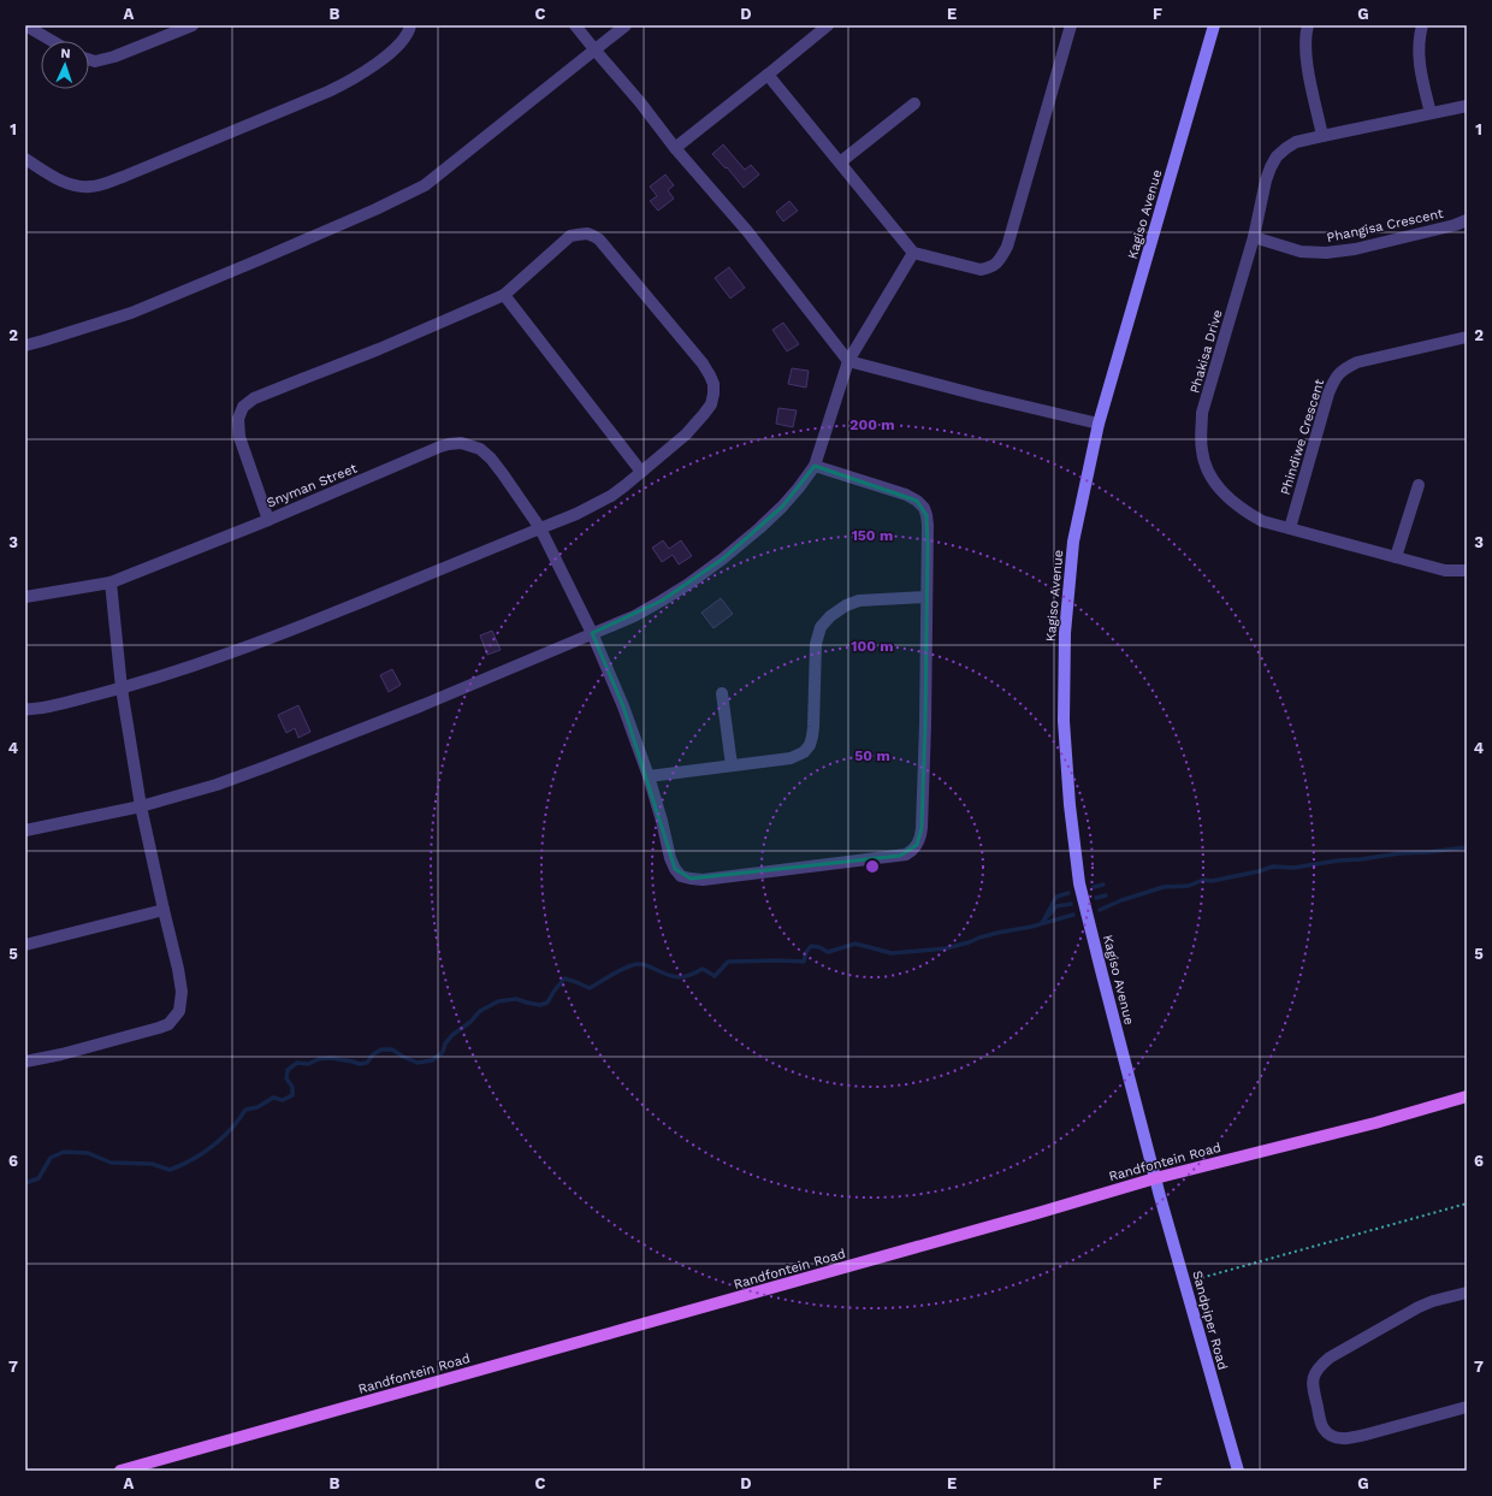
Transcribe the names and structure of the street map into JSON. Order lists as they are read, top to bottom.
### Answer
{
  "streets": {
    "main road": ["Randfontein Road"],
    "street": [
      "Kagiso Avenue",
      "Phangisa Crescent",
      "Phakisa Drive",
      "Phindiwe Crescent",
      "Snyman Street",
      "Sandpiper Road"
    ]
  },
  "crossings": [
    ["Kagiso Avenue", "Randfontein Road"],
    ["Kagiso Avenue", "Sandpiper Road"],
    ["Phangisa Crescent", "Phakisa Drive"],
    ["Phakisa Drive", "Phindiwe Crescent"],
    ["Randfontein Road", "Sandpiper Road"]
  ],
  "north": "top",
  "grid": {
    "columns": [
      "A",
      "B",
      "C",
      "D",
      "E",
      "F",
      "G"
    ],
    "rows": [
      "1",
      "2",
      "3",
      "4",
      "5",
      "6",
      "7"
    ]
  },
  "rings": [
    "200 m",
    "150 m",
    "100 m",
    "50 m"
  ]
}
